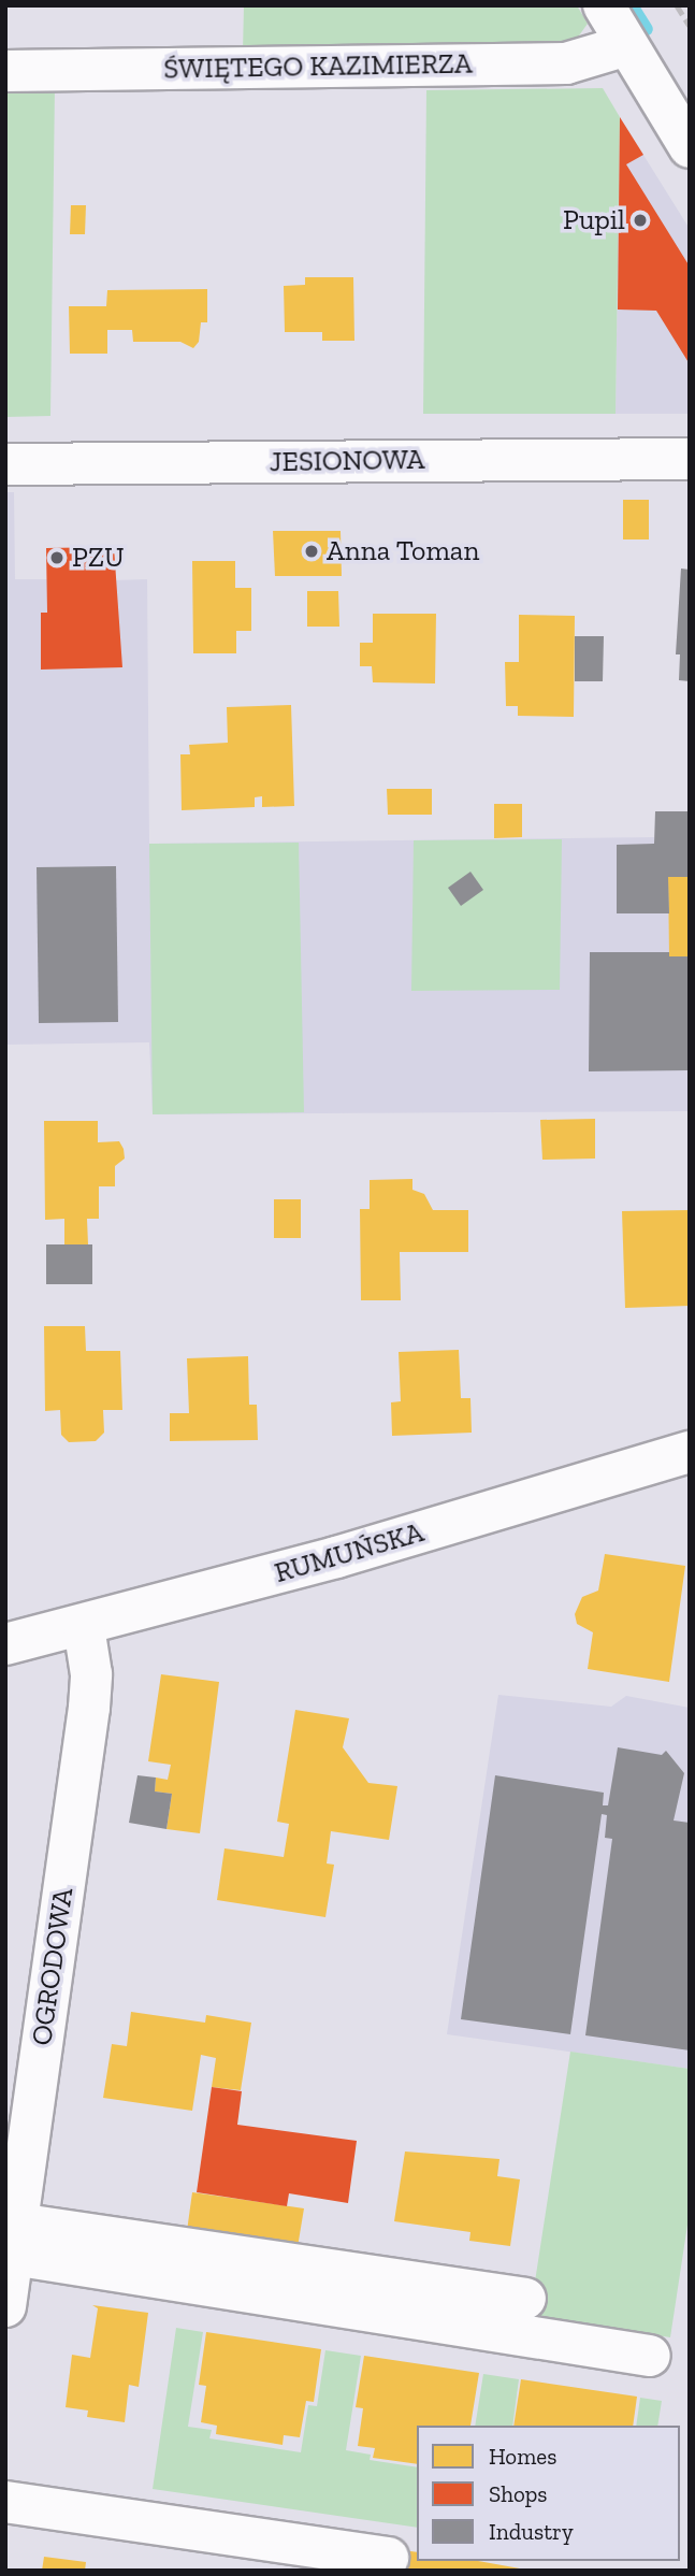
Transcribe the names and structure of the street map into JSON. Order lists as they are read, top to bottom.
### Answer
{
  "streets": {
    "street": [
      "ŚWIĘTEGO KAZIMIERZA",
      "JESIONOWA",
      "RUMUŃSKA",
      "OGRODOWA"
    ]
  },
  "crossings": [
    ["RUMUŃSKA", "OGRODOWA"]
  ],
  "places": ["Pupil", "Anna Toman", "PZU"],
  "legend": ["Homes", "Shops", "Industry"]
}
